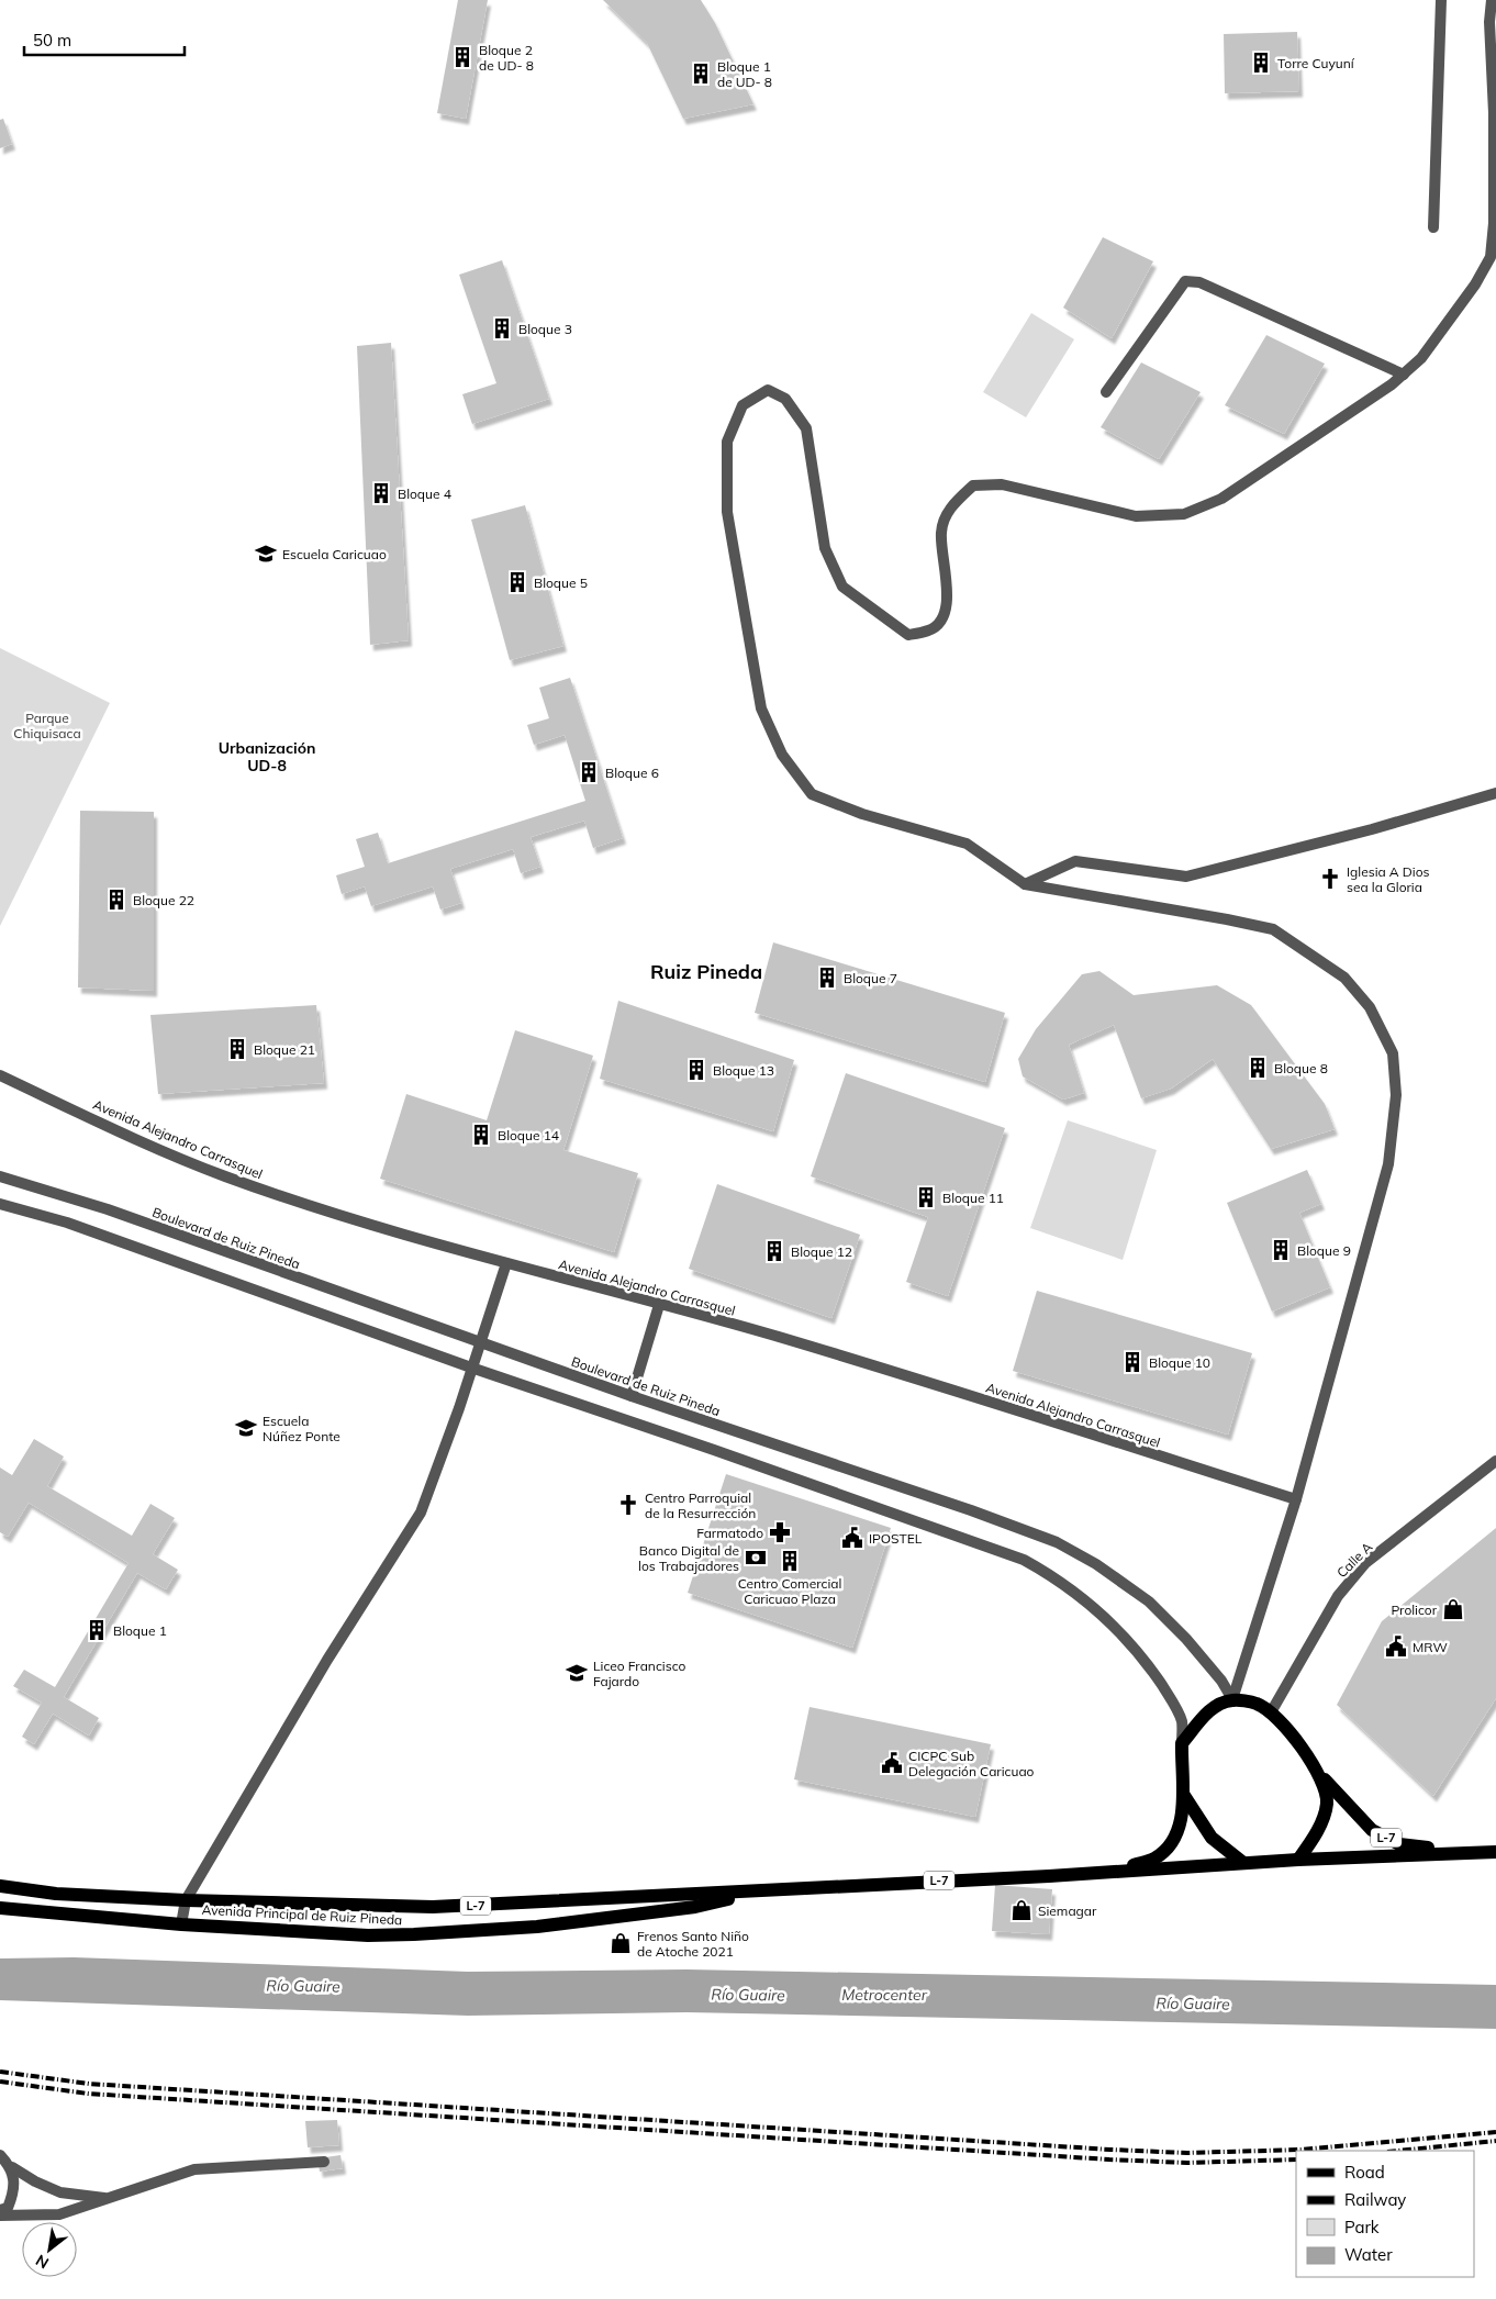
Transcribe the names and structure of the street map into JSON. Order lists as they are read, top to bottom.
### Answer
{
  "streets": {
    "main road": ["L-7", "Avenida Principal de Ruiz Pineda"],
    "street": ["Avenida Alejandro Carrasquel", "Boulevard de Ruiz Pineda", "Calle A"]
  },
  "crossings": [
    ["Boulevard de Ruiz Pineda", "Calle A"],
    ["Boulevard de Ruiz Pineda", "L-7"],
    ["Boulevard de Ruiz Pineda", "Avenida Principal de Ruiz Pineda"],
    ["Calle A", "L-7"],
    ["Calle A", "Avenida Principal de Ruiz Pineda"],
    ["L-7", "Avenida Principal de Ruiz Pineda"]
  ],
  "districts": ["Urbanización UD-8", "Ruiz Pineda"],
  "water": ["Río Guaire", "Metrocenter"],
  "parks": ["Parque Chiquisaca"],
  "places": {
    "building": [
      "Bloque 2 de UD- 8",
      "Torre Cuyuní",
      "Bloque 1 de UD- 8",
      "Bloque 3",
      "Bloque 4",
      "Bloque 5",
      "Bloque 6",
      "Bloque 22",
      "Bloque 7",
      "Bloque 21",
      "Bloque 8",
      "Bloque 13",
      "Bloque 14",
      "Bloque 11",
      "Bloque 9",
      "Bloque 12",
      "Bloque 10",
      "Centro Comercial Caricuao Plaza",
      "Bloque 1"
    ],
    "school or university": ["Escuela Caricuao", "Escuela Núñez Ponte", "Liceo Francisco Fajardo"],
    "church": ["Iglesia A Dios sea la Gloria", "Centro Parroquial de la Resurrección"],
    "pharmacy": ["Farmatodo"],
    "public building": ["IPOSTEL", "MRW", "CICPC Sub Delegación Caricuao"],
    "bank": ["Banco Digital de los Trabajadores"],
    "shop": ["Prolicor", "Siemagar", "Frenos Santo Niño de Atoche 2021"]
  },
  "legend": [
    "Road",
    "Railway",
    "Park",
    "Water"
  ],
  "scale_bar": "50 m",
  "north": "bottom left"
}
